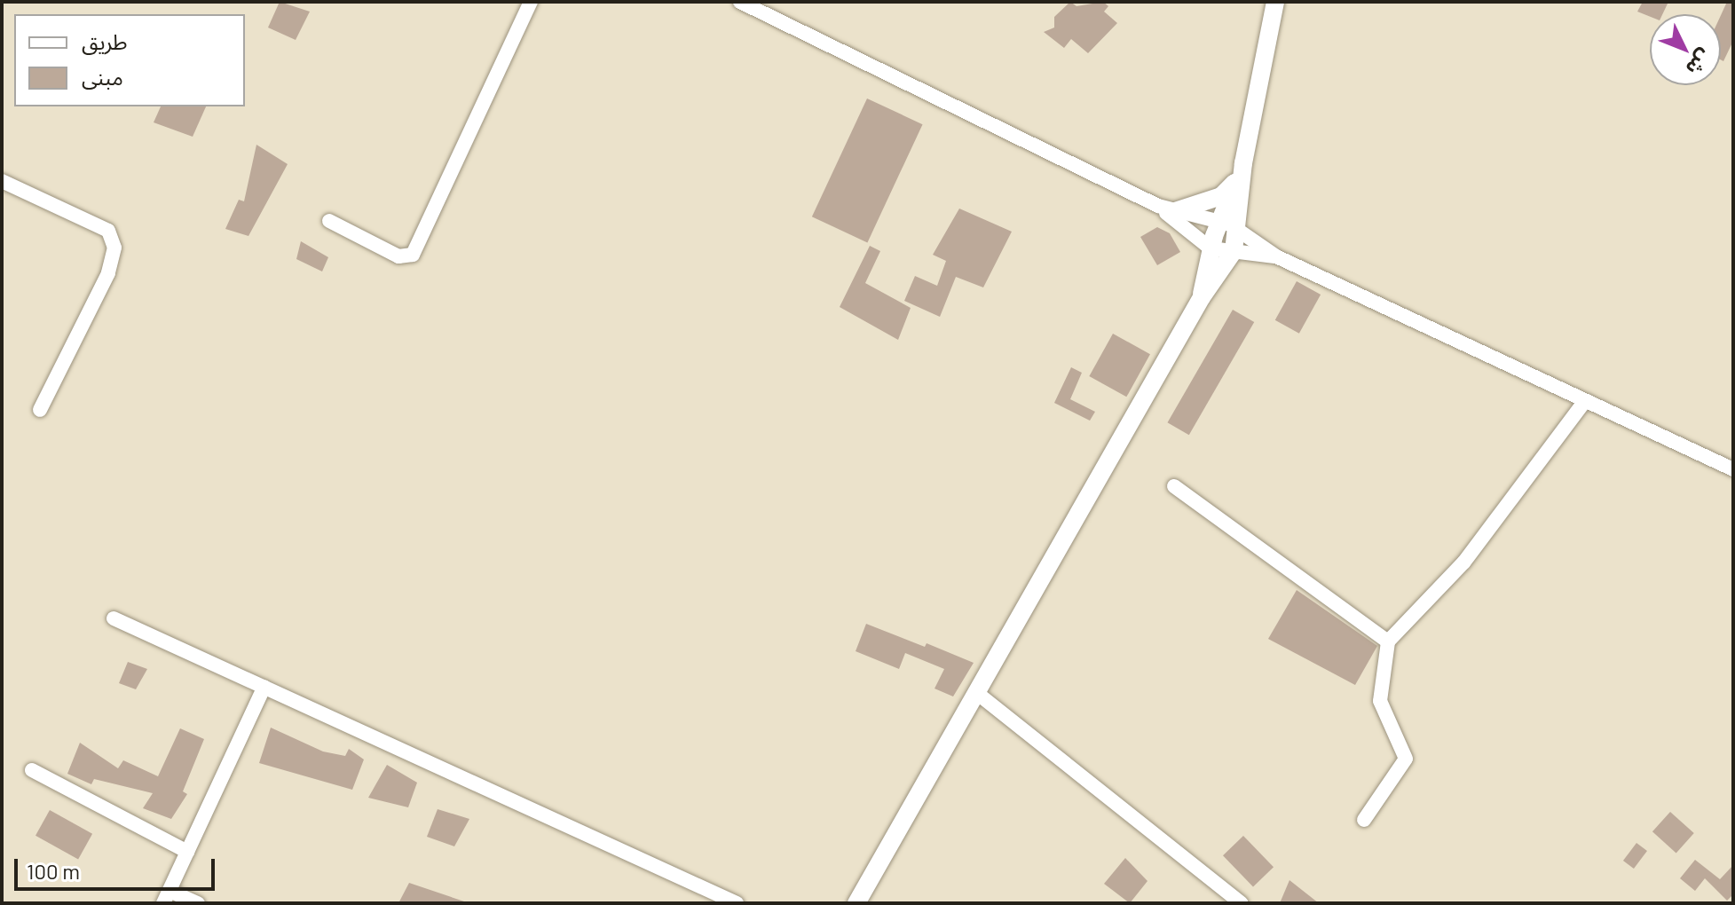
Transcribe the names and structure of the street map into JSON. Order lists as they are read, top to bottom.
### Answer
{
  "legend": ["طريق", "مبنى"],
  "scale_bar": "100 m",
  "north": "bottom right"
}
